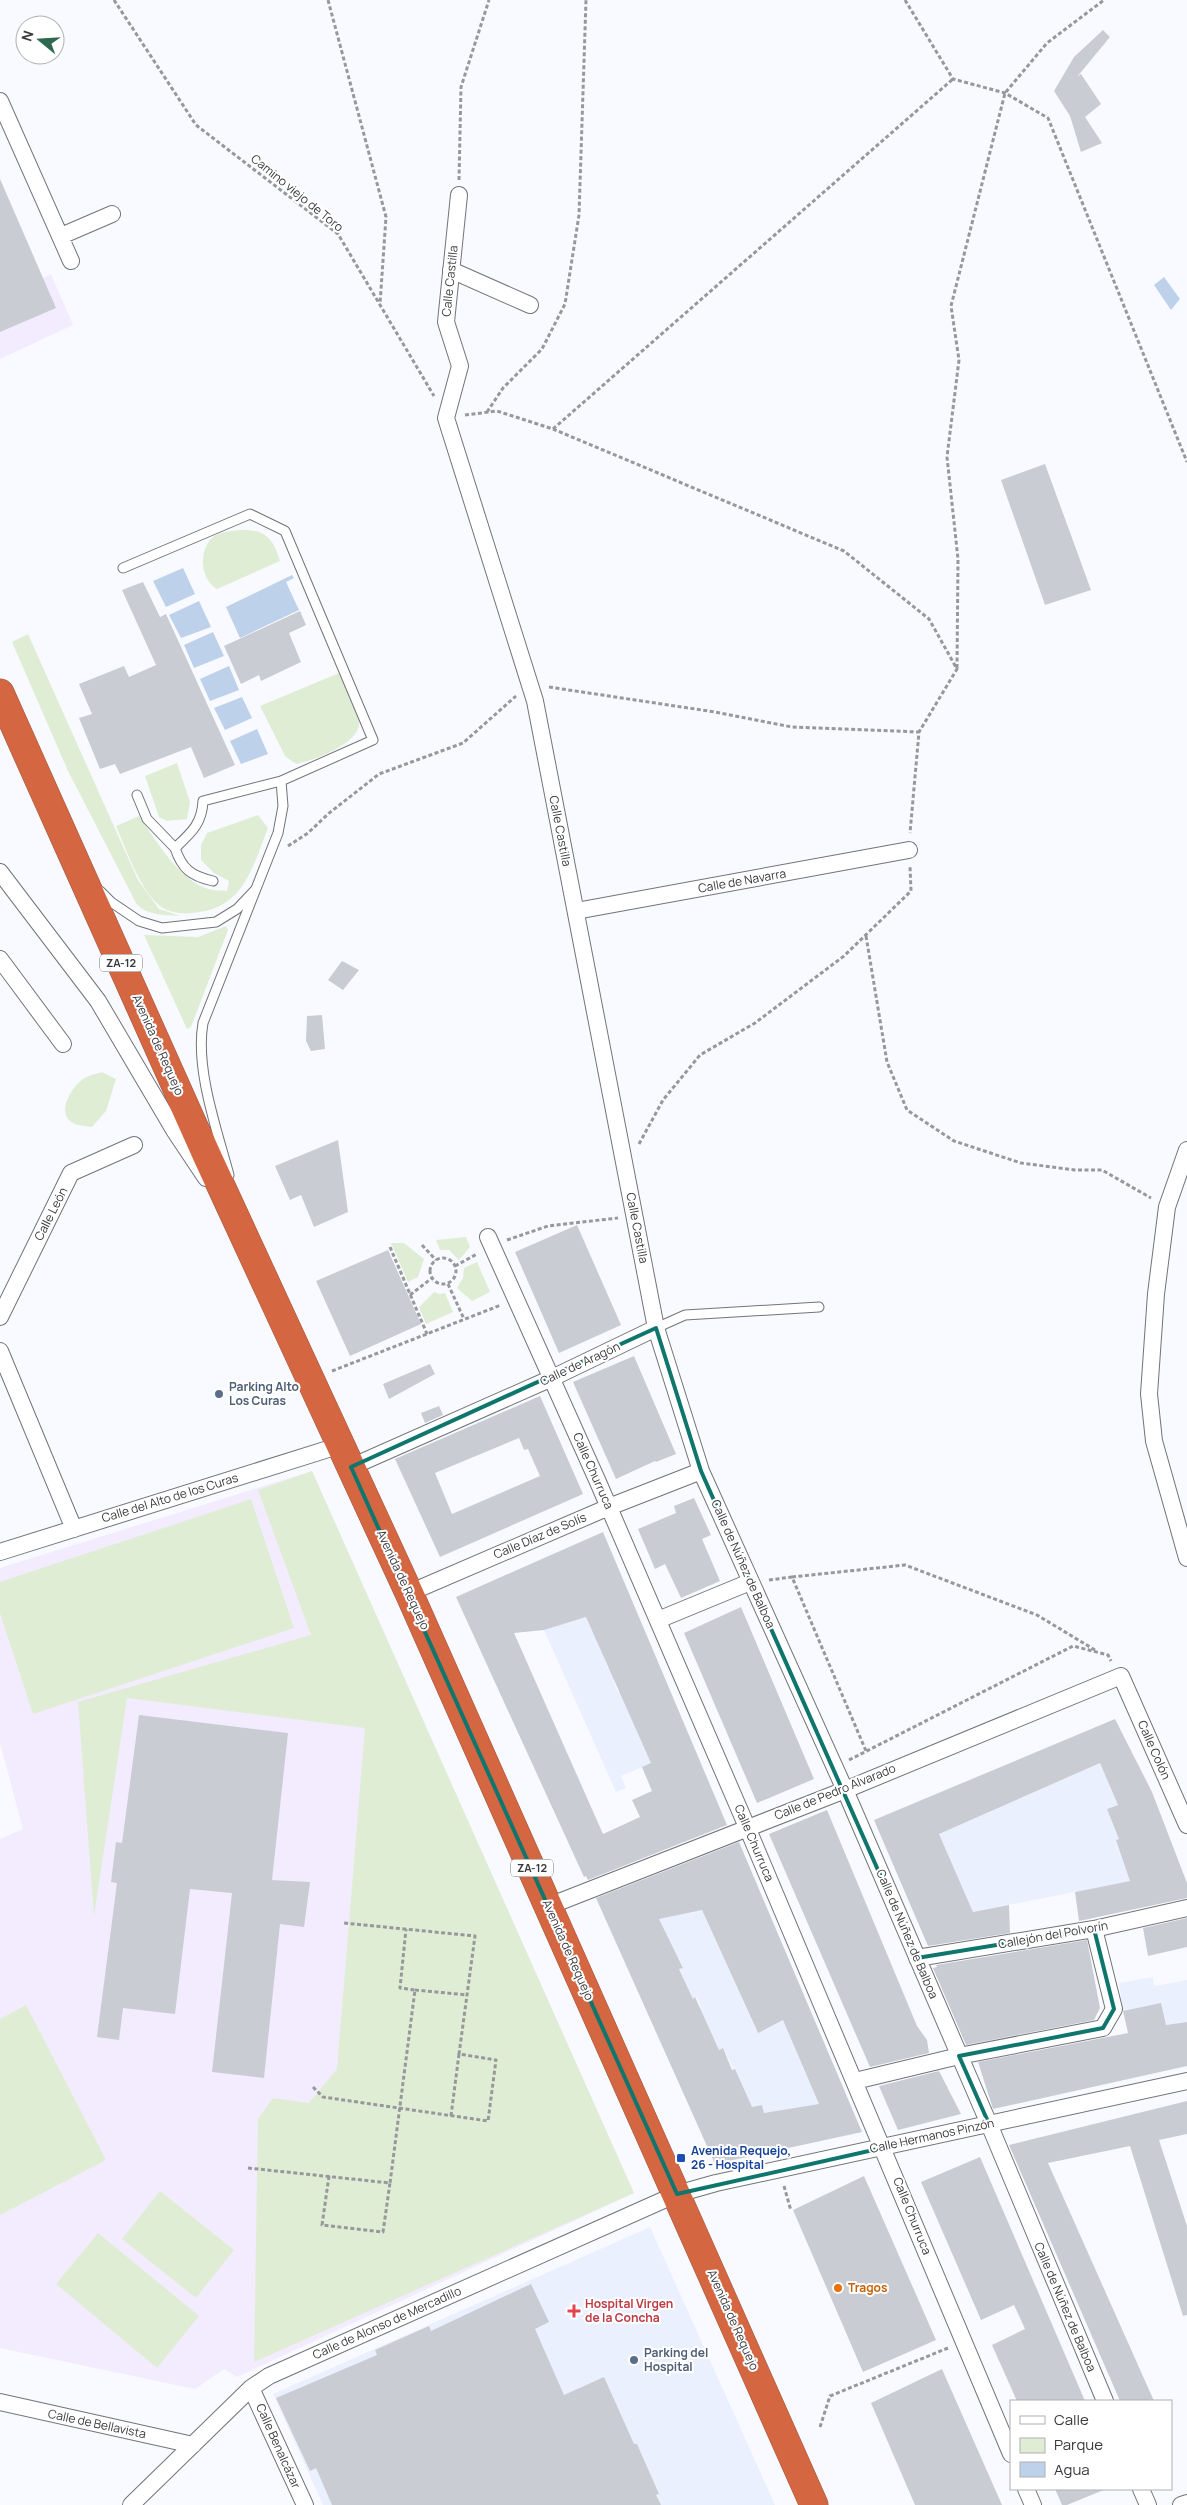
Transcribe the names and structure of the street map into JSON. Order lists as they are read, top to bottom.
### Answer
{
  "streets": {
    "highway": ["ZA-12", "Avenida de Requejo"],
    "street": [
      "Calle Castilla",
      "Calle de Navarra",
      "Calle León",
      "Calle de Aragón",
      "Calle Churruca",
      "Calle del Alto de los Curas",
      "Calle Díaz de Solís",
      "Calle de Núñez de Balboa",
      "Calle Colón",
      "Calle de Pedro Alvarado",
      "Callejón del Polvorín",
      "Calle Hermanos Pinzón",
      "Calle de Alonso de Mercadillo",
      "Calle de Bellavista",
      "Calle Benalcázar"
    ],
    "path": ["Camino viejo de Toro"]
  },
  "crossings": [
    ["Camino viejo de Toro", "Calle Castilla"],
    ["Calle Castilla", "Calle de Navarra"],
    ["Calle Castilla", "Calle de Aragón"],
    ["Calle Castilla", "Calle Díaz de Solís"],
    ["Calle Castilla", "Calle de Núñez de Balboa"],
    ["Avenida de Requejo", "Calle de Aragón"],
    ["Avenida de Requejo", "Calle del Alto de los Curas"],
    ["Avenida de Requejo", "Calle Díaz de Solís"],
    ["Avenida de Requejo", "Calle de Pedro Alvarado"],
    ["Avenida de Requejo", "Calle Hermanos Pinzón"],
    ["Avenida de Requejo", "Calle de Alonso de Mercadillo"],
    ["Calle de Aragón", "Calle Churruca"],
    ["Calle de Aragón", "Calle del Alto de los Curas"],
    ["Calle Churruca", "Calle Díaz de Solís"],
    ["Calle Churruca", "Calle de Pedro Alvarado"],
    ["Calle Churruca", "Calle Hermanos Pinzón"],
    ["Calle Díaz de Solís", "Calle de Núñez de Balboa"],
    ["Calle de Núñez de Balboa", "Calle de Pedro Alvarado"],
    ["Calle de Núñez de Balboa", "Callejón del Polvorín"],
    ["Calle de Núñez de Balboa", "Calle Hermanos Pinzón"],
    ["Calle Colón", "Calle de Pedro Alvarado"],
    ["Calle Hermanos Pinzón", "Calle de Alonso de Mercadillo"],
    ["Calle de Alonso de Mercadillo", "Calle de Bellavista"],
    ["Calle de Alonso de Mercadillo", "Calle Benalcázar"]
  ],
  "places": {
    "other": ["Parking Alto Los Curas", "Tragos", "Parking del Hospital"],
    "transit": ["Avenida Requejo, 26 - Hospital"],
    "health": ["Hospital Virgen de la Concha"]
  },
  "legend": ["Calle", "Parque", "Agua"],
  "north": "left"
}
